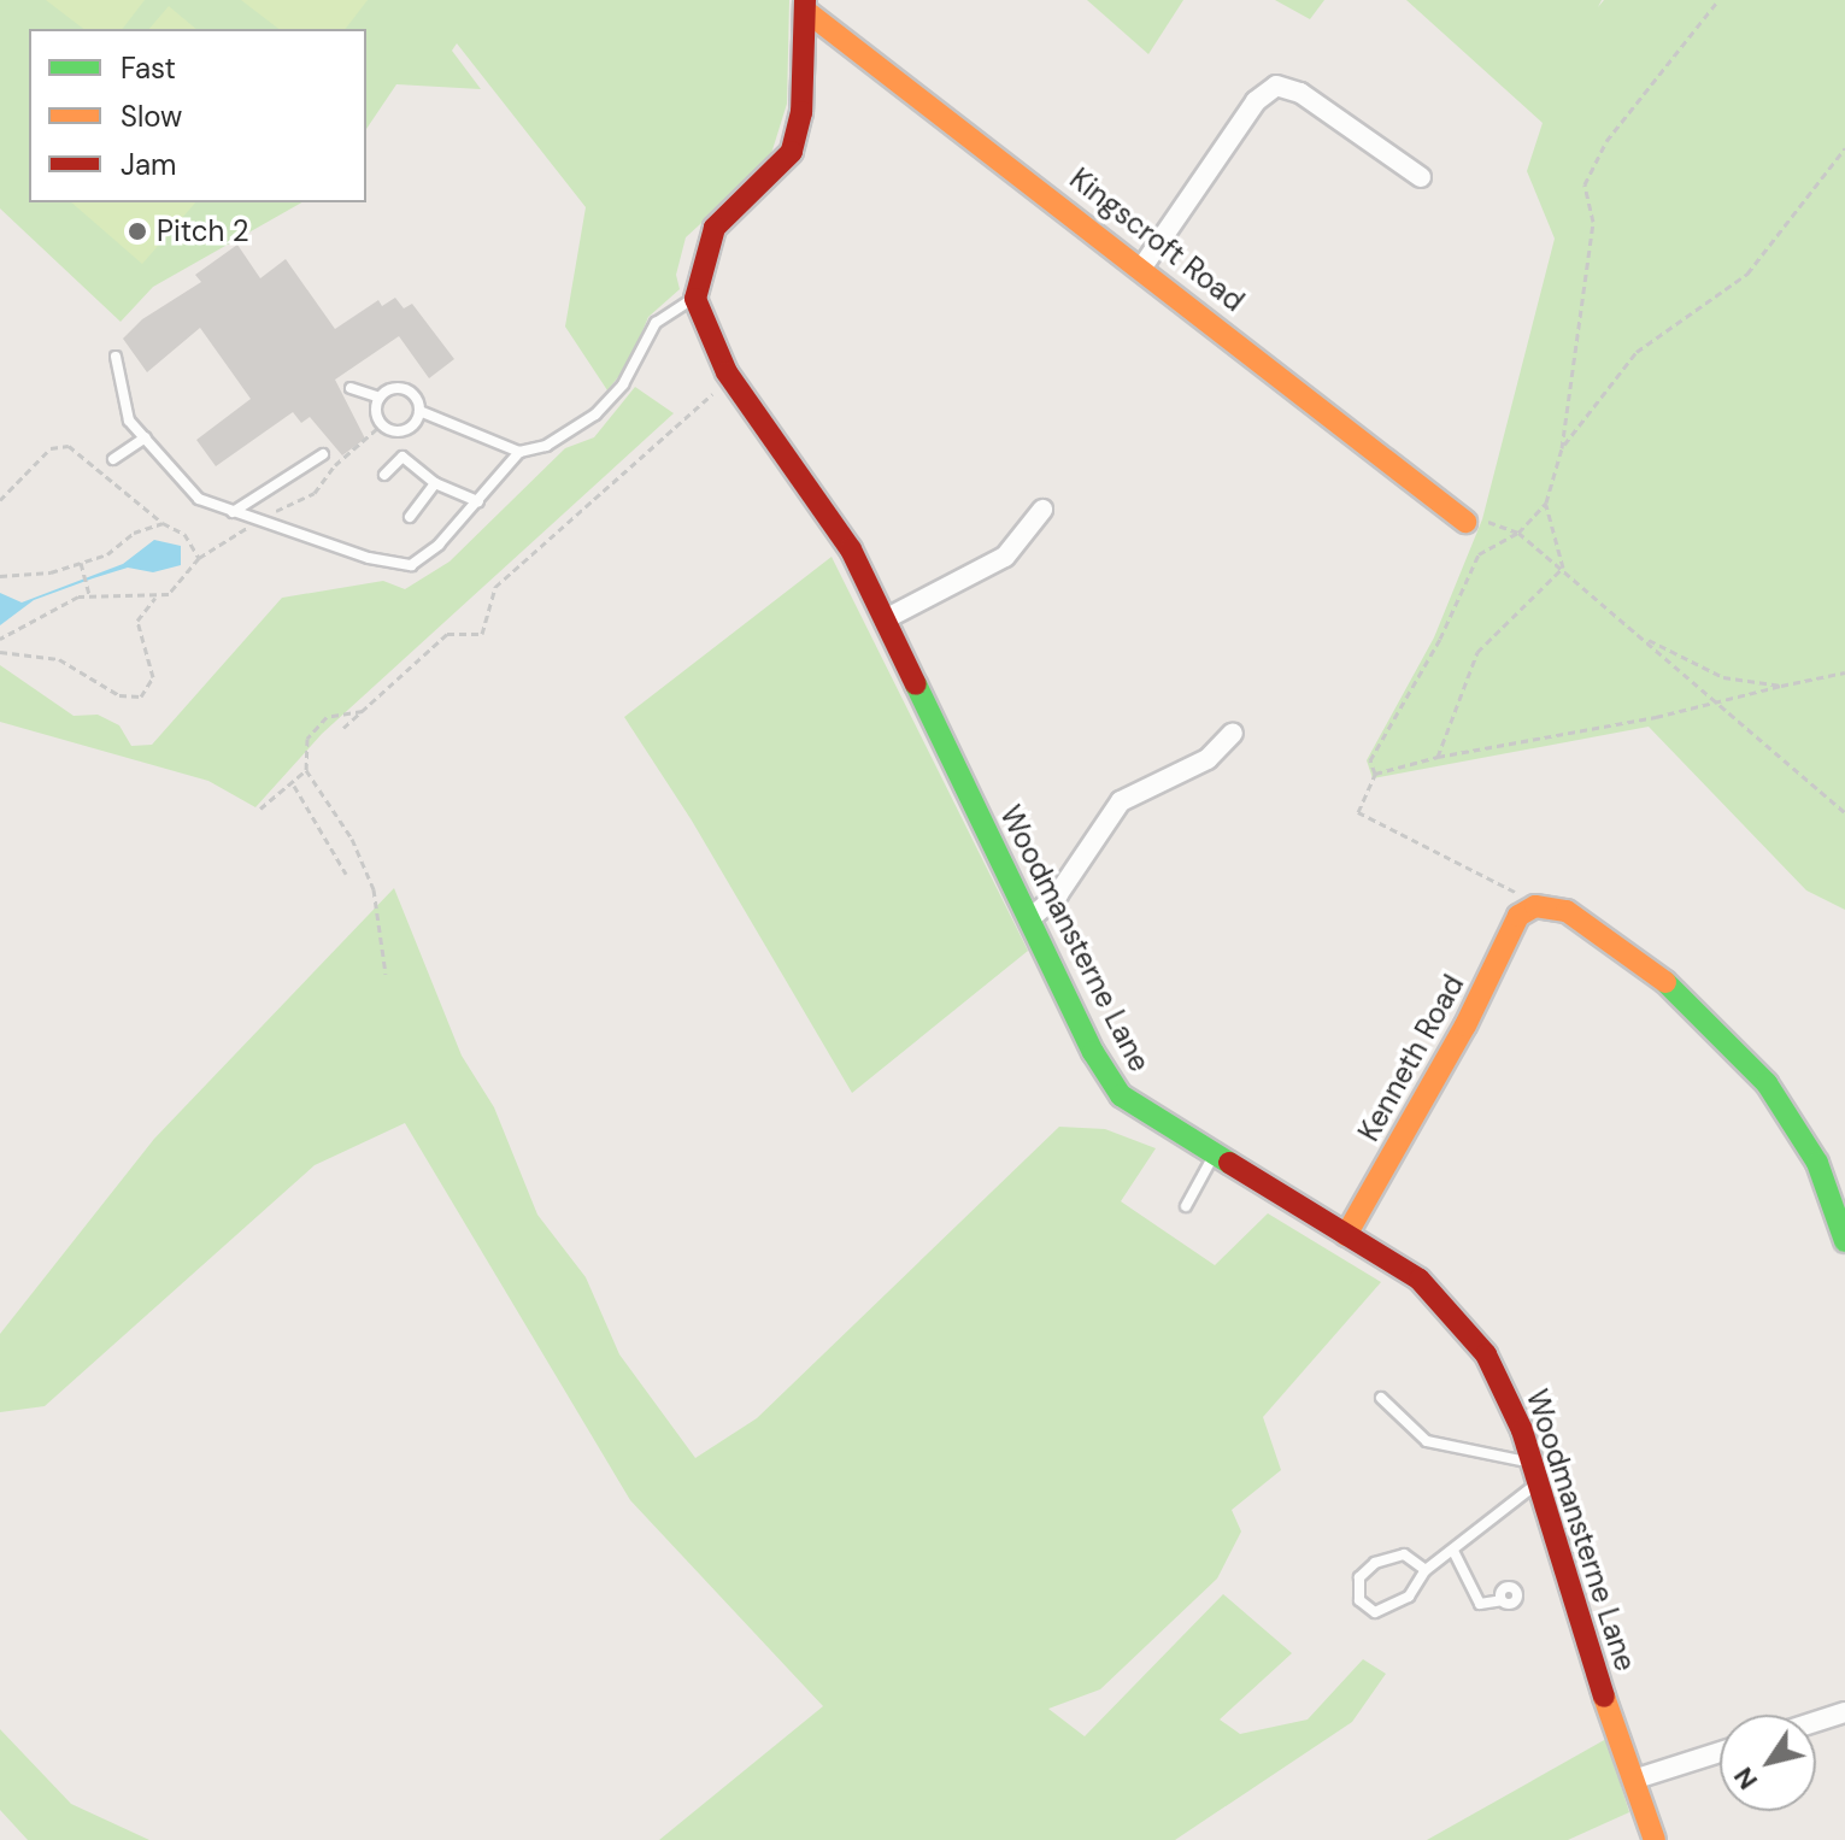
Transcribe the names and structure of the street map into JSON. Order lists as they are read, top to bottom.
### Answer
{
  "streets": {
    "street": ["Kingscroft Road", "Woodmansterne Lane", "Kenneth Road"]
  },
  "crossings": [
    ["Woodmansterne Lane", "Kenneth Road"]
  ],
  "places": ["Pitch 2"],
  "legend": ["Fast", "Slow", "Jam"],
  "north": "bottom left"
}
